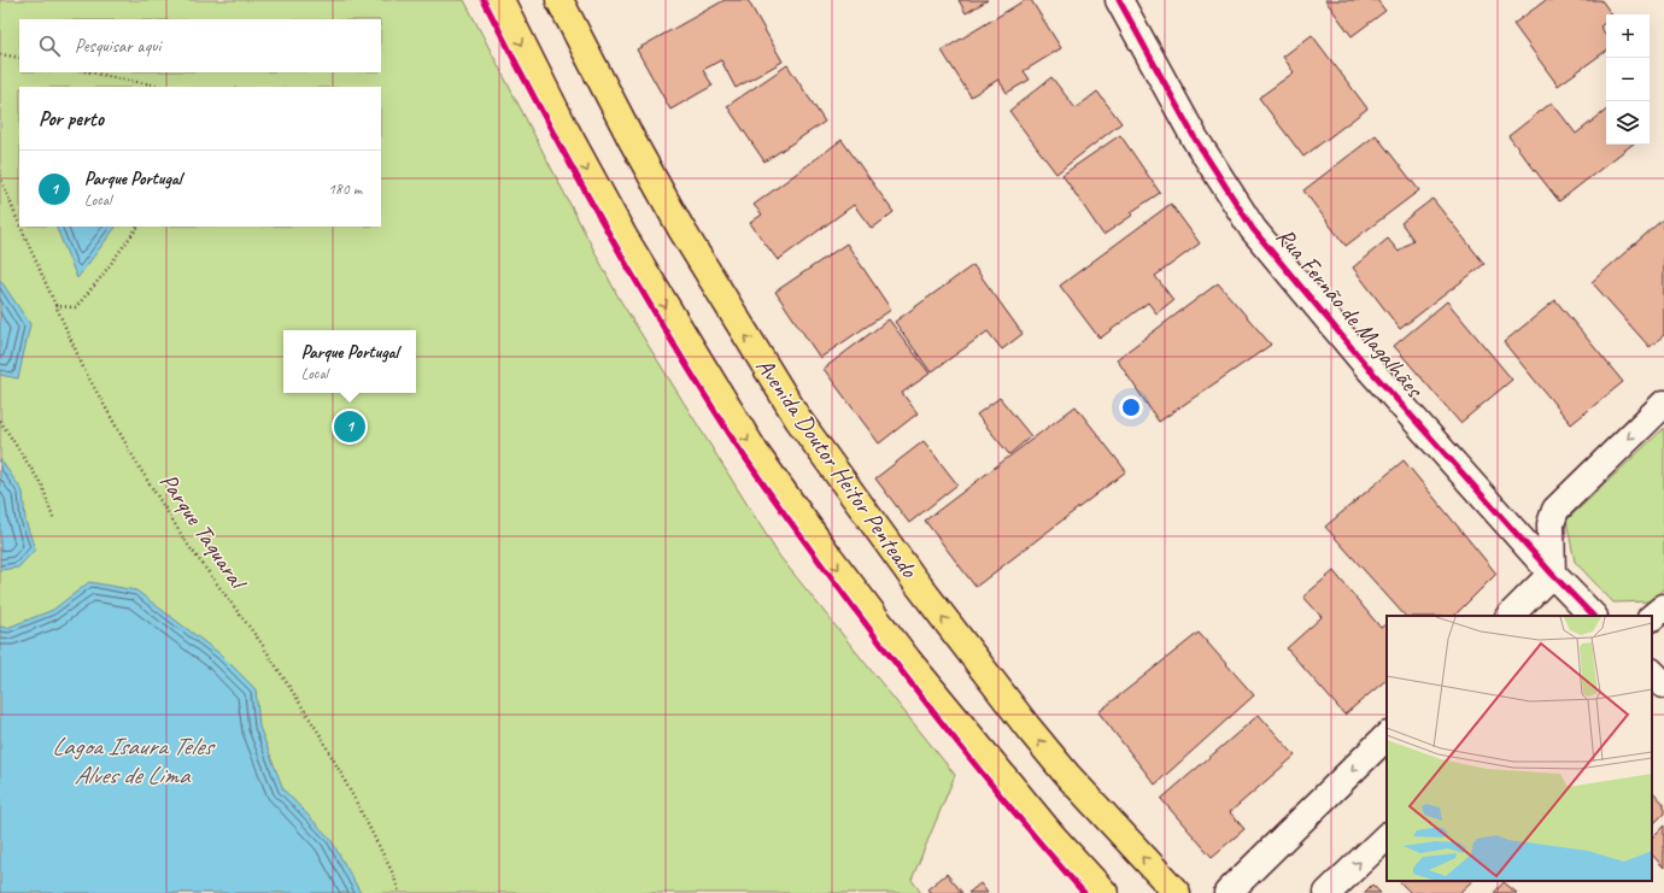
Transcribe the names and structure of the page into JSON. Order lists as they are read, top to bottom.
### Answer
{
  "streets": {
    "main road": ["Avenida Doutor Heitor Penteado"],
    "street": ["Rua Fernão de Magalhães"],
    "path": ["Parque Taquaral"]
  },
  "water": ["Lagoa Isaura Teles Alves de Lima"],
  "page": {
    "map_buttons": ["+", "−"],
    "search": "Pesquisar aqui",
    "heading": "Por perto",
    "list": [
      {
        "mark": "1",
        "name": "Parque Portugal",
        "note": "Local",
        "value": "180 m"
      }
    ],
    "popup": ["Parque Portugal", "Local"],
    "pins": "1"
  }
}
